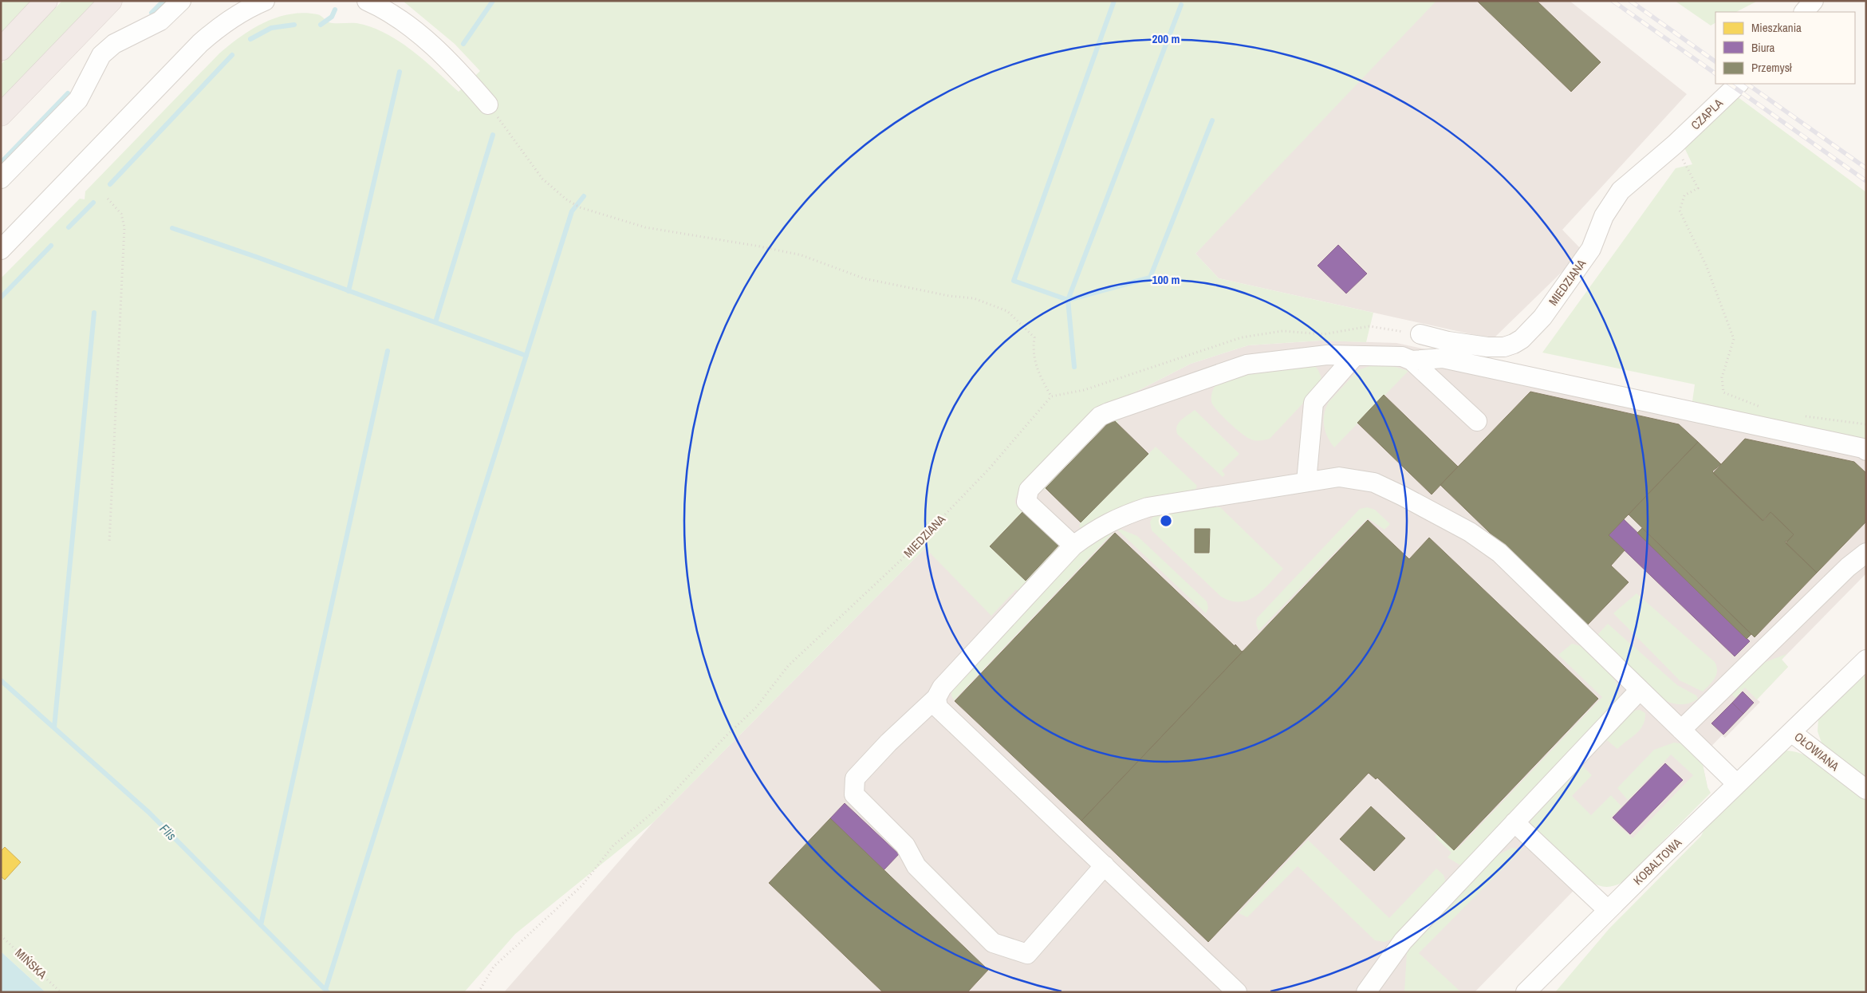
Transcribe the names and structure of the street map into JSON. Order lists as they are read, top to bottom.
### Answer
{
  "streets": {
    "street": [
      "CZAPLA",
      "MIEDZIANA",
      "OŁOWIANA",
      "KOBALTOWA"
    ],
    "path": ["MIŃSKA"]
  },
  "crossings": [
    ["CZAPLA", "MIEDZIANA"],
    ["OŁOWIANA", "KOBALTOWA"]
  ],
  "water": ["Flis"],
  "legend": ["Mieszkania", "Biura", "Przemysł"],
  "rings": ["200 m", "100 m"]
}
